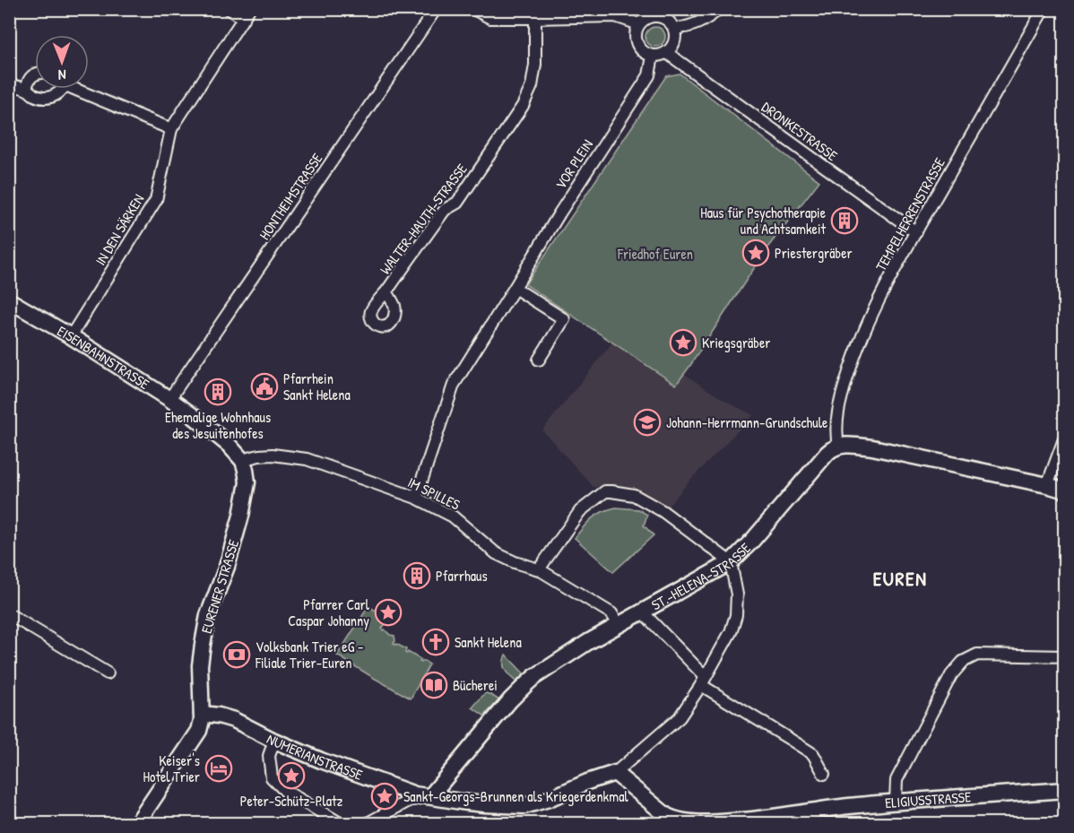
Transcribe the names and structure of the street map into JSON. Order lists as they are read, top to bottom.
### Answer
{
  "streets": {
    "street": [
      "DRONKESTRASSE",
      "VOR PLEIN",
      "HONTHEIMSTRASSE",
      "TEMPELHERRENSTRASSE",
      "WALTER-HAUTH-STRASSE",
      "IN DEN SÄRKEN",
      "EISENBAHNSTRASSE",
      "IM SPILLES",
      "ST.-HELENA-STRASSE",
      "EURENER STRASSE",
      "NUMERIANSTRASSE",
      "ELIGIUSSTRASSE"
    ]
  },
  "crossings": [
    ["DRONKESTRASSE", "VOR PLEIN"],
    ["DRONKESTRASSE", "TEMPELHERRENSTRASSE"],
    ["VOR PLEIN", "IM SPILLES"],
    ["HONTHEIMSTRASSE", "EISENBAHNSTRASSE"],
    ["TEMPELHERRENSTRASSE", "ST.-HELENA-STRASSE"],
    ["IN DEN SÄRKEN", "EISENBAHNSTRASSE"],
    ["EISENBAHNSTRASSE", "IM SPILLES"],
    ["EISENBAHNSTRASSE", "EURENER STRASSE"],
    ["IM SPILLES", "ST.-HELENA-STRASSE"],
    ["IM SPILLES", "EURENER STRASSE"],
    ["ST.-HELENA-STRASSE", "NUMERIANSTRASSE"],
    ["EURENER STRASSE", "NUMERIANSTRASSE"],
    ["NUMERIANSTRASSE", "ELIGIUSSTRASSE"]
  ],
  "districts": ["EUREN"],
  "parks": ["Friedhof Euren"],
  "places": {
    "building": ["Haus für Psychotherapie und Achtsamkeit", "Ehemalige Wohnhaus des Jesuitenhofes", "Pfarrhaus"],
    "place": [
      "Priestergräber",
      "Kriegsgräber",
      "Pfarrer Carl Caspar Johanny",
      "Peter-Schütz-Platz",
      "Sankt-Georgs-Brunnen als Kriegerdenkmal"
    ],
    "public building": ["Pfarrhein Sankt Helena"],
    "school or university": ["Johann-Herrmann-Grundschule"],
    "church": ["Sankt Helena"],
    "bank": ["Volksbank Trier eG - Filiale Trier-Euren"],
    "library": ["Bücherei"],
    "hotel": ["Keiser's Hotel Trier"]
  },
  "north": "bottom"
}
